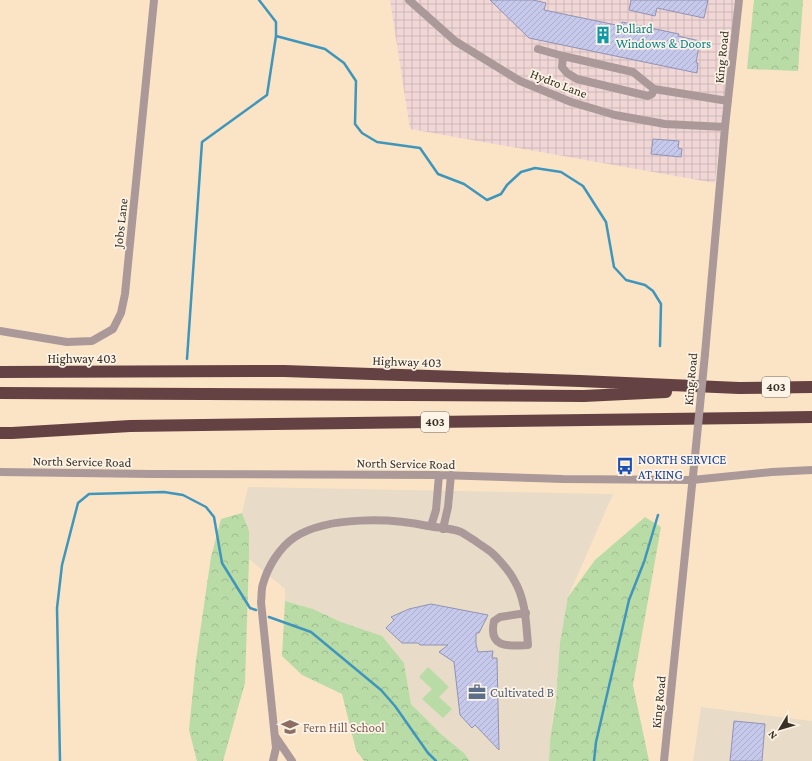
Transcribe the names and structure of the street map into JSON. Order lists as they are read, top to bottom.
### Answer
{
  "streets": {
    "highway": ["Highway 403", "403"],
    "street": [
      "King Road",
      "Hydro Lane",
      "Jobs Lane",
      "North Service Road"
    ]
  },
  "crossings": [
    ["King Road", "Hydro Lane"],
    ["King Road", "North Service Road"]
  ],
  "places": {
    "building": ["Pollard Windows & Doors"],
    "bus stop": ["NORTH SERVICE AT KING"],
    "office": ["Cultivated B"],
    "school or university": ["Fern Hill School"]
  },
  "north": "bottom left"
}
